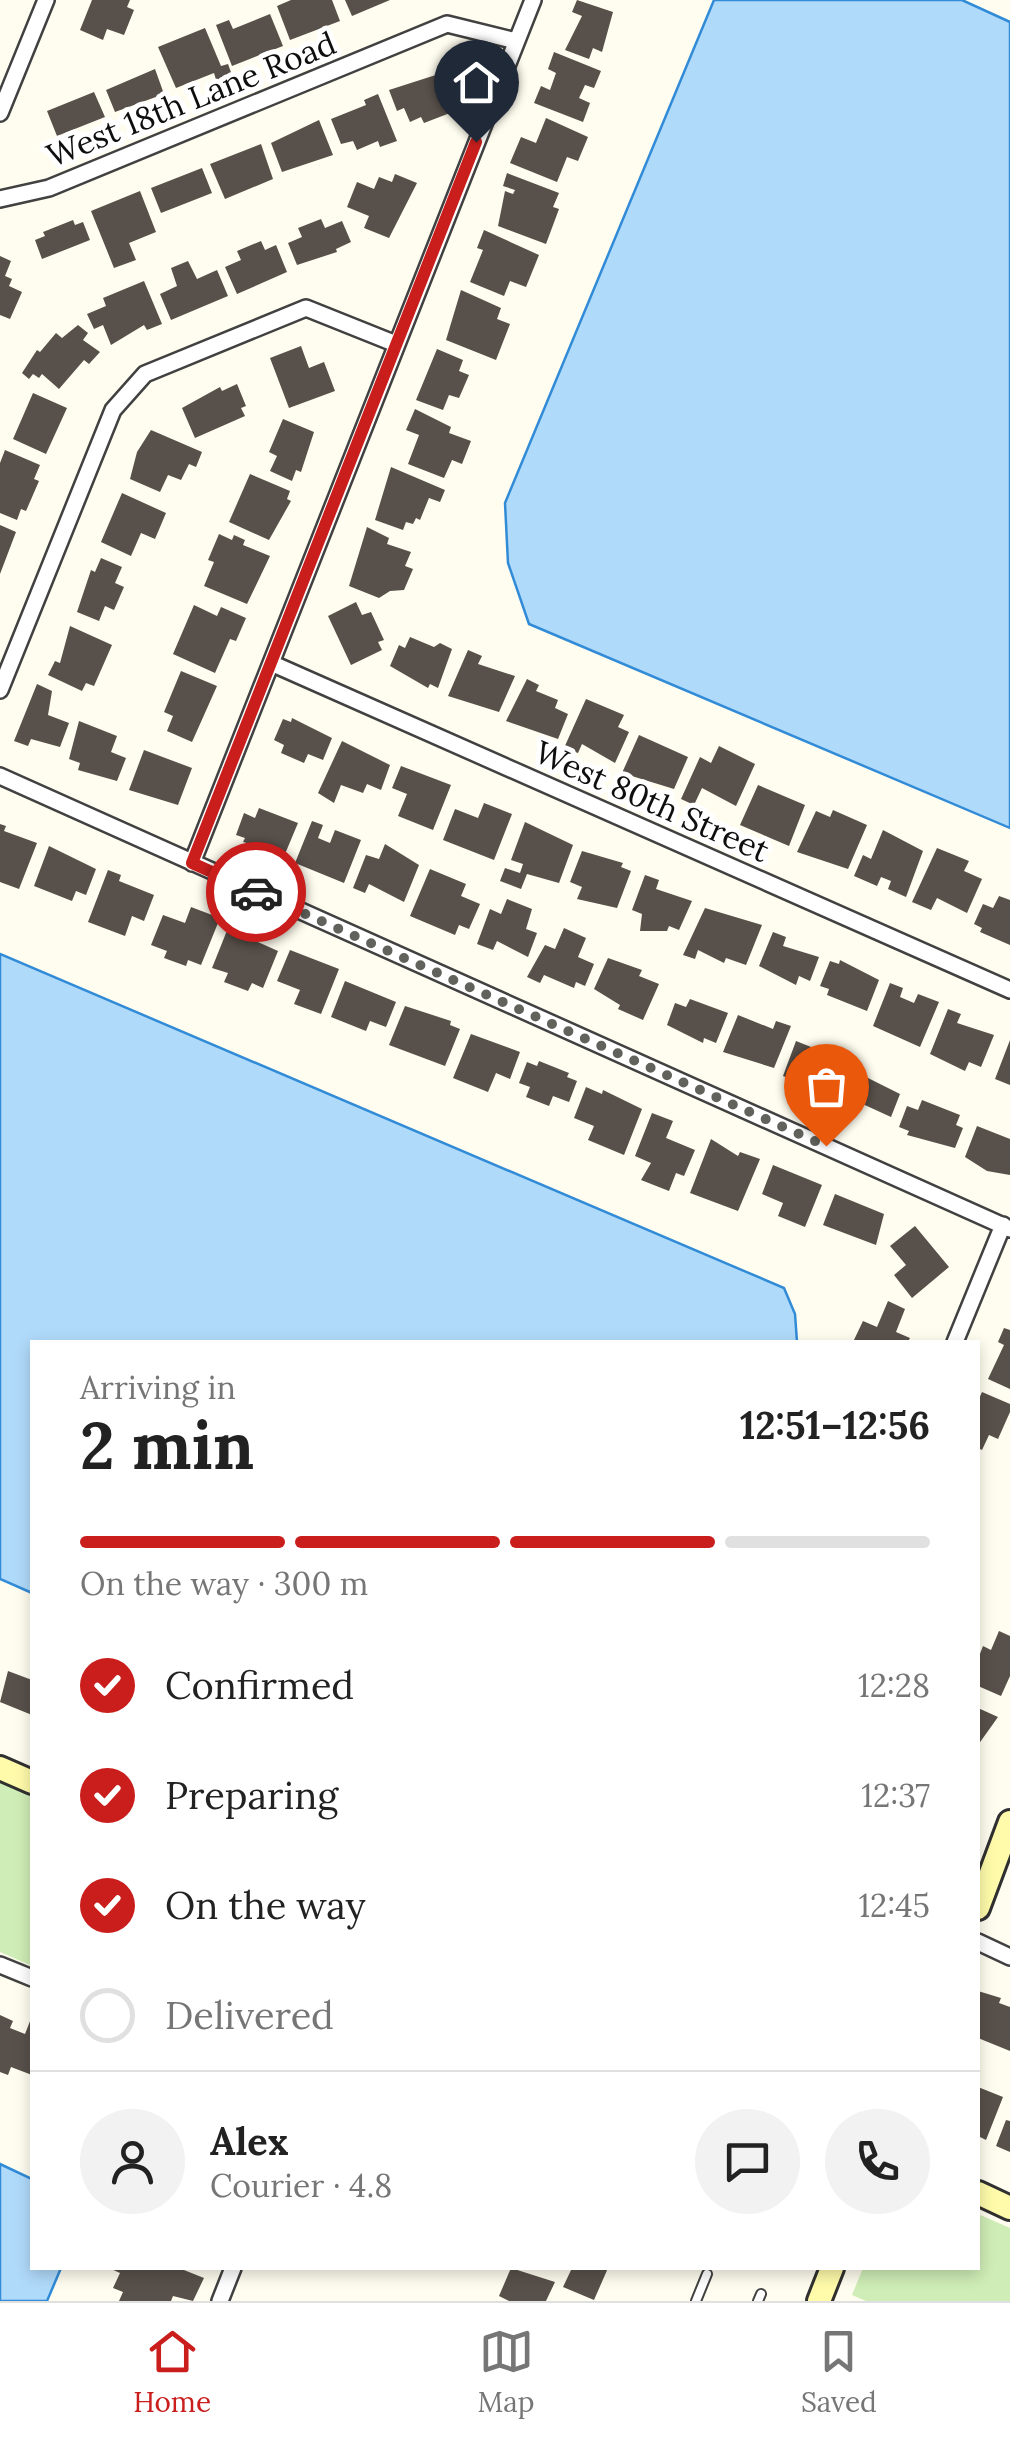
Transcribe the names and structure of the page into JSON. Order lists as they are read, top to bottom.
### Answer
{
  "streets": {
    "street": ["West 18th Lane Road", "West 80th Street"]
  },
  "page": {
    "heading": ["2 min", "Arriving in", "12:51–12:56"],
    "panel": ["Alex", "Courier · 4.8"],
    "bar": "On the way · 300 m",
    "list": [
      ["Confirmed", "12:28"],
      ["Preparing", "12:37"],
      ["On the way", "12:45"],
      "Delivered"
    ],
    "tabs": ["Home", "Map", "Saved"]
  }
}
